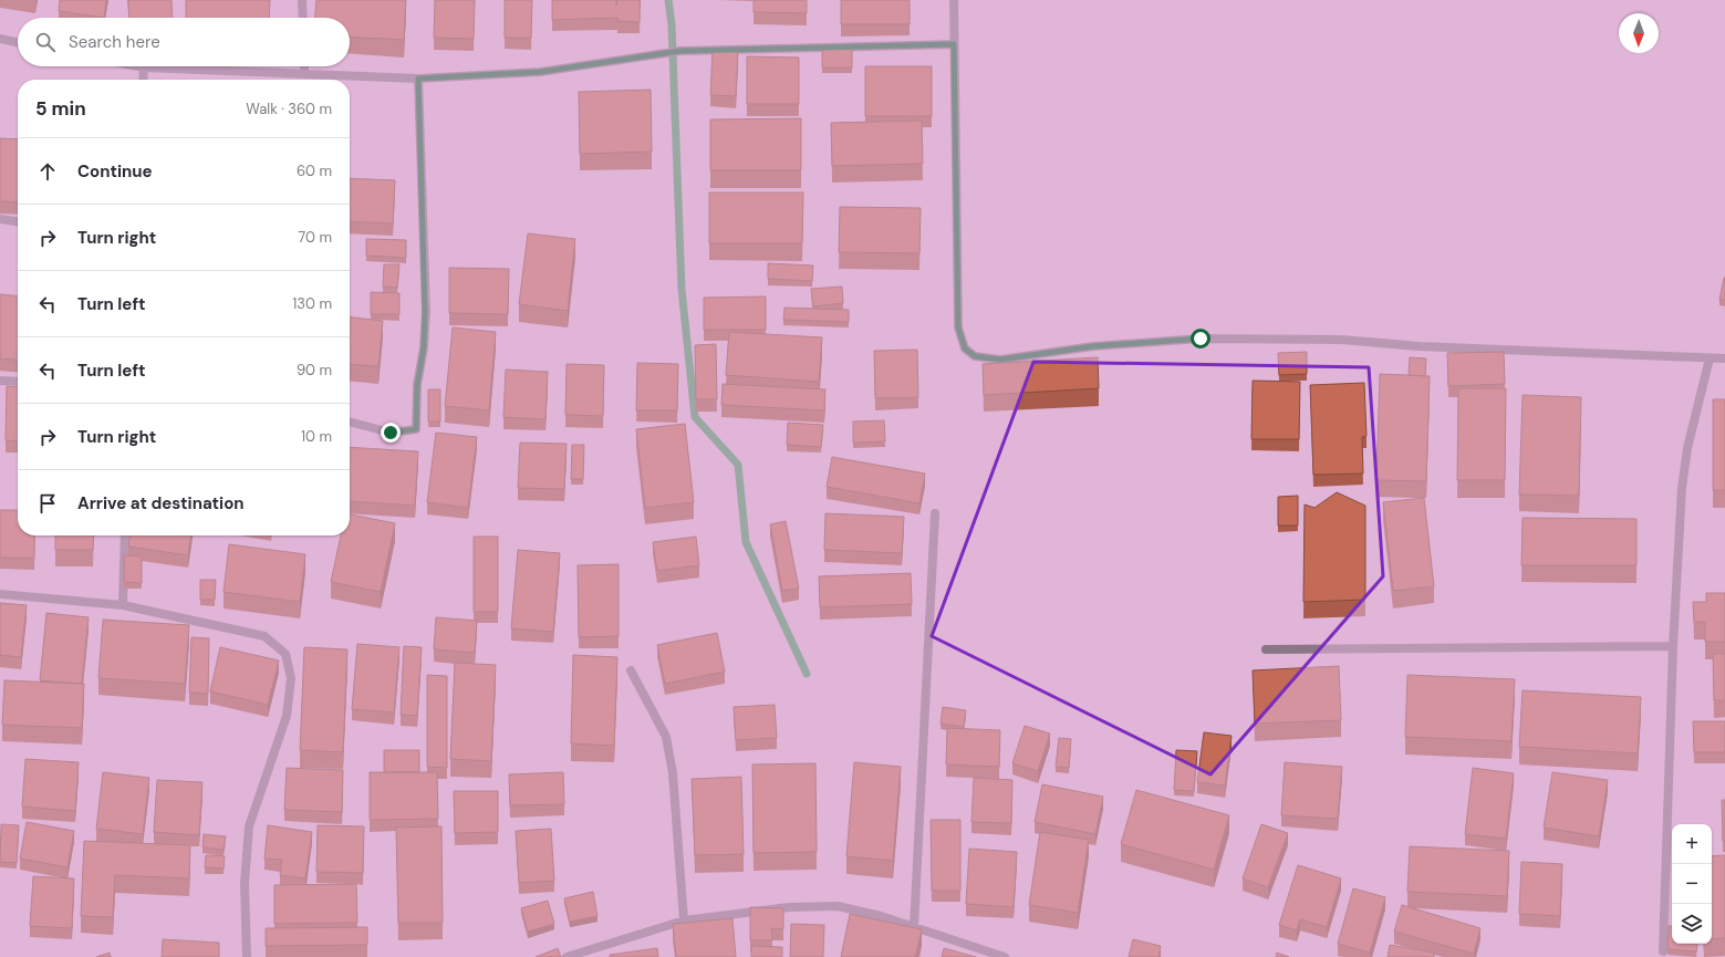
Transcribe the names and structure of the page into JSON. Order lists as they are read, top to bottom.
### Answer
{
  "north": "bottom",
  "page": {
    "search": "Search here",
    "heading": ["5 min", "Walk · 360 m"],
    "list": [
      ["Continue", "60 m"],
      ["Turn right", "70 m"],
      ["Turn left", "130 m"],
      ["Turn left", "90 m"],
      ["Turn right", "10 m"],
      "Arrive at destination"
    ],
    "map_buttons": ["+", "−"]
  }
}
